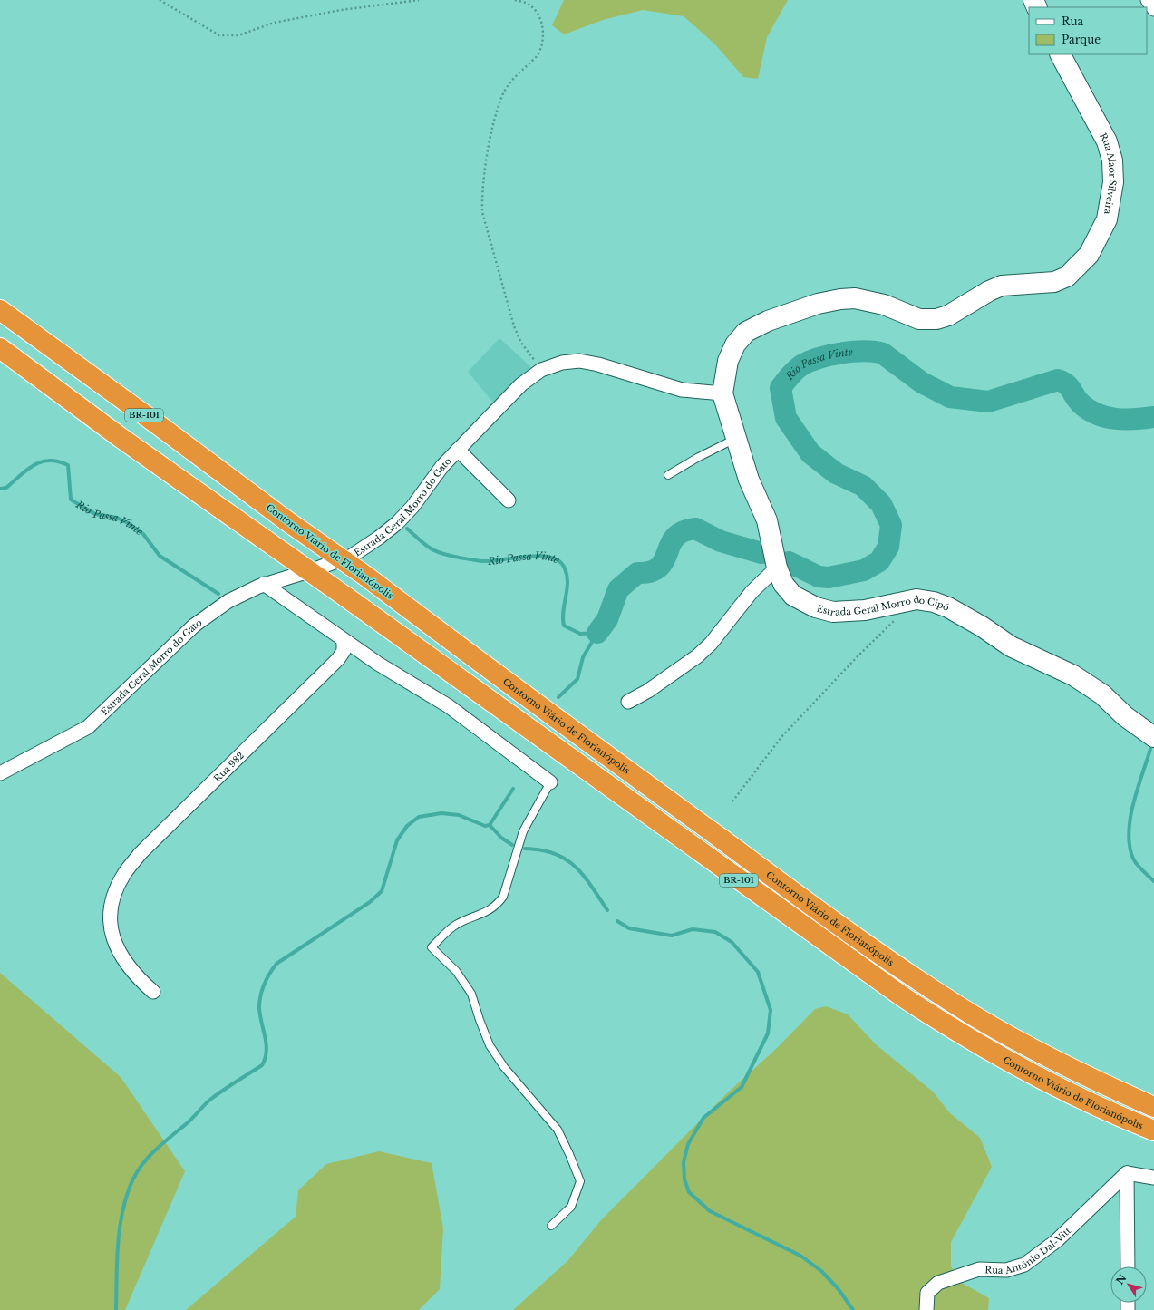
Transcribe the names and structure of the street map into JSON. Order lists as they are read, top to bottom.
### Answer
{
  "streets": {
    "highway": ["BR-101", "Contorno Viário de Florianópolis"],
    "street": [
      "Rua Alaor Silveira",
      "Estrada Geral Morro do Gato",
      "Estrada Geral Morro do Cipó",
      "Rua 982",
      "Rua Antônio Dal-Vitt"
    ]
  },
  "crossings": [
    ["Rua Alaor Silveira", "Estrada Geral Morro do Gato"],
    ["Rua Alaor Silveira", "Estrada Geral Morro do Cipó"],
    ["Estrada Geral Morro do Gato", "Estrada Geral Morro do Cipó"]
  ],
  "water": ["Rio Passa Vinte"],
  "legend": ["Rua", "Parque"],
  "north": "top left"
}
